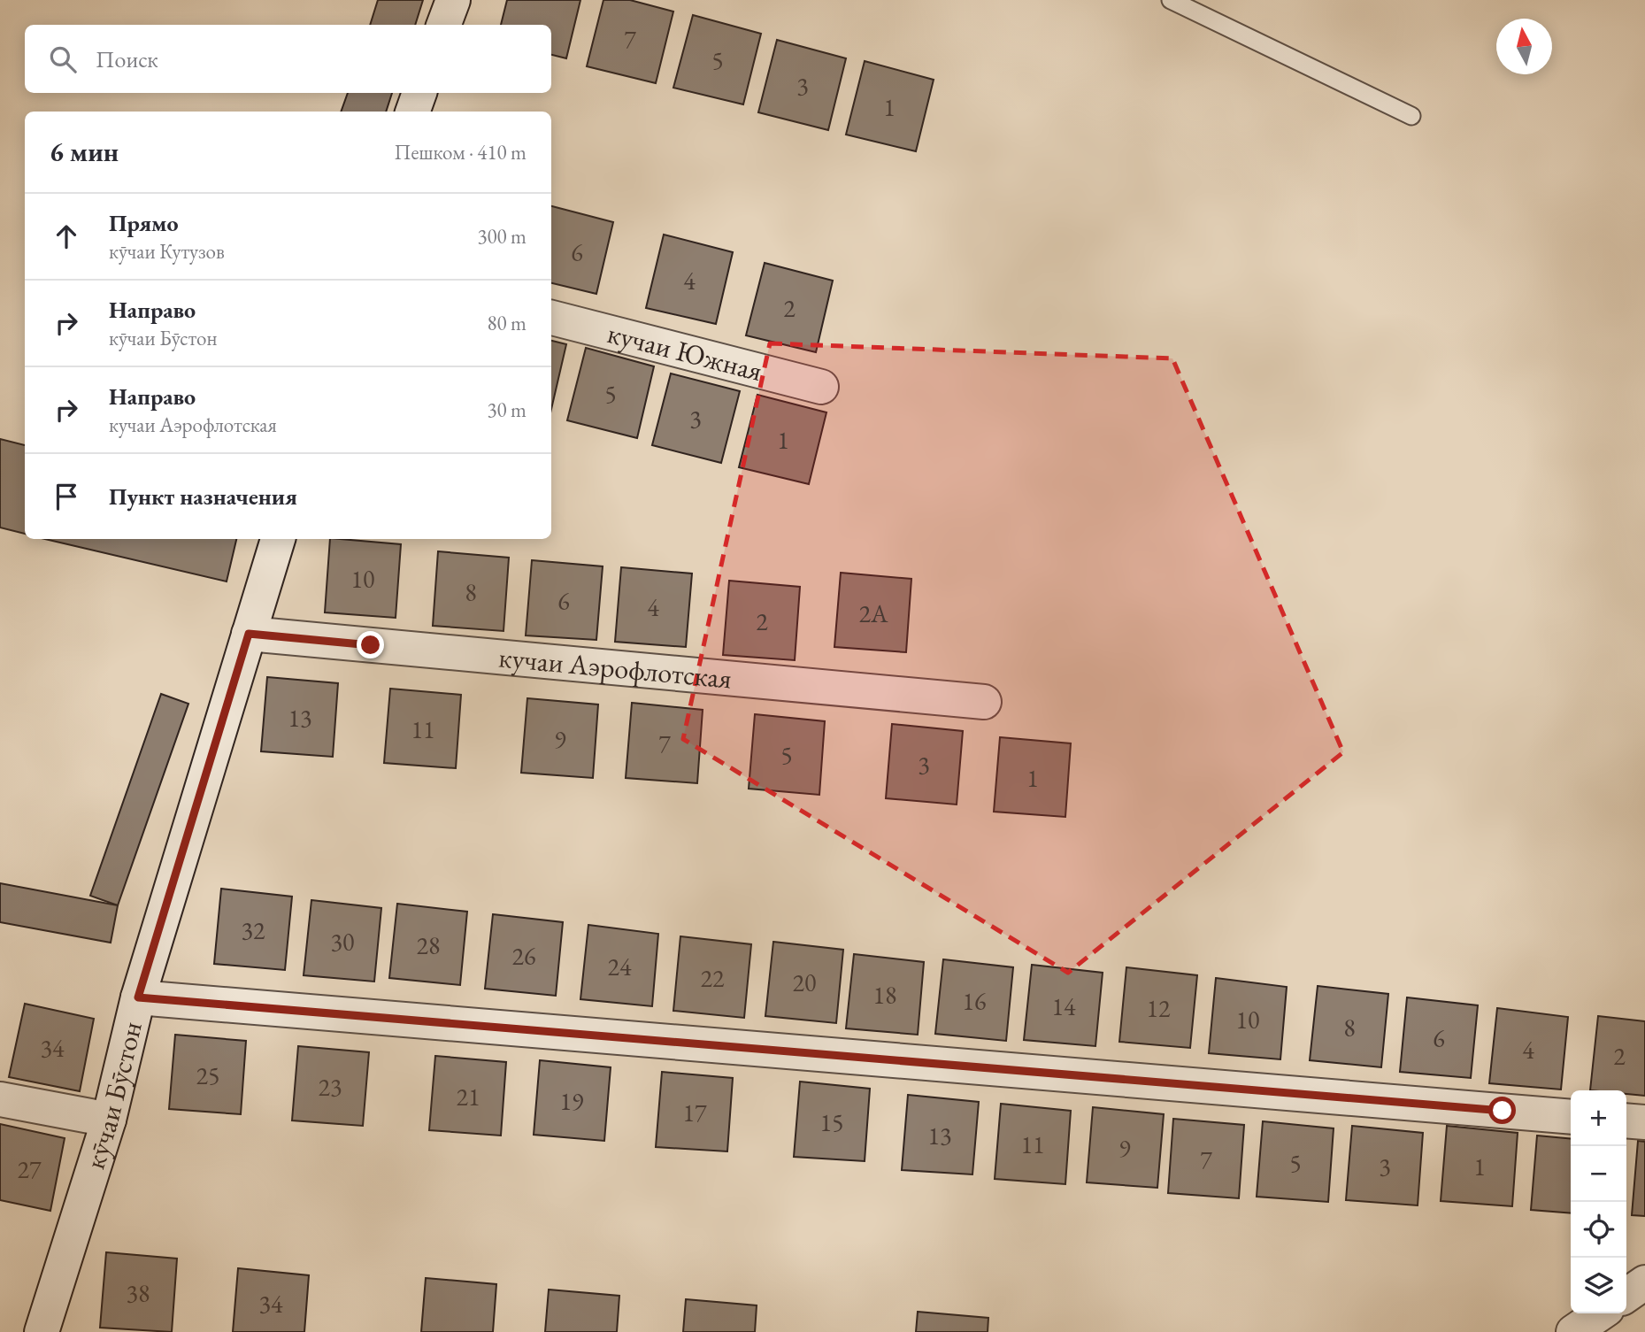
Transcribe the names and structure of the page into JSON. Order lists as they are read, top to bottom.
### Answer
{
  "streets": {
    "street": ["кучаи Южная", "кучаи Аэрофлотская", "кӯчаи Бӯстон"]
  },
  "crossings": [
    ["кучаи Аэрофлотская", "кӯчаи Бӯстон"]
  ],
  "house_numbers": [
    "7",
    "5",
    "3",
    "1",
    "6",
    "4",
    "2",
    "5",
    "3",
    "1",
    "10",
    "8",
    "6",
    "4",
    "2А",
    "2",
    "13",
    "11",
    "9",
    "7",
    "5",
    "3",
    "1",
    "32",
    "30",
    "28",
    "26",
    "24",
    "22",
    "20",
    "18",
    "16",
    "14",
    "12",
    "10",
    "8",
    "6",
    "34",
    "4",
    "2",
    "25",
    "23",
    "21",
    "19",
    "17",
    "15",
    "13",
    "11",
    "9",
    "7",
    "5",
    "3",
    "1",
    "27",
    "38",
    "34"
  ],
  "north": "top",
  "page": {
    "search": "Поиск",
    "heading": ["6 мин", "Пешком · 410 m"],
    "list": [
      ["Прямо", "кӯчаи Кутузов", "300 m"],
      ["Направо", "кӯчаи Бӯстон", "80 m"],
      ["Направо", "кучаи Аэрофлотская", "30 m"],
      "Пункт назначения"
    ],
    "map_buttons": ["+", "−"]
  }
}
